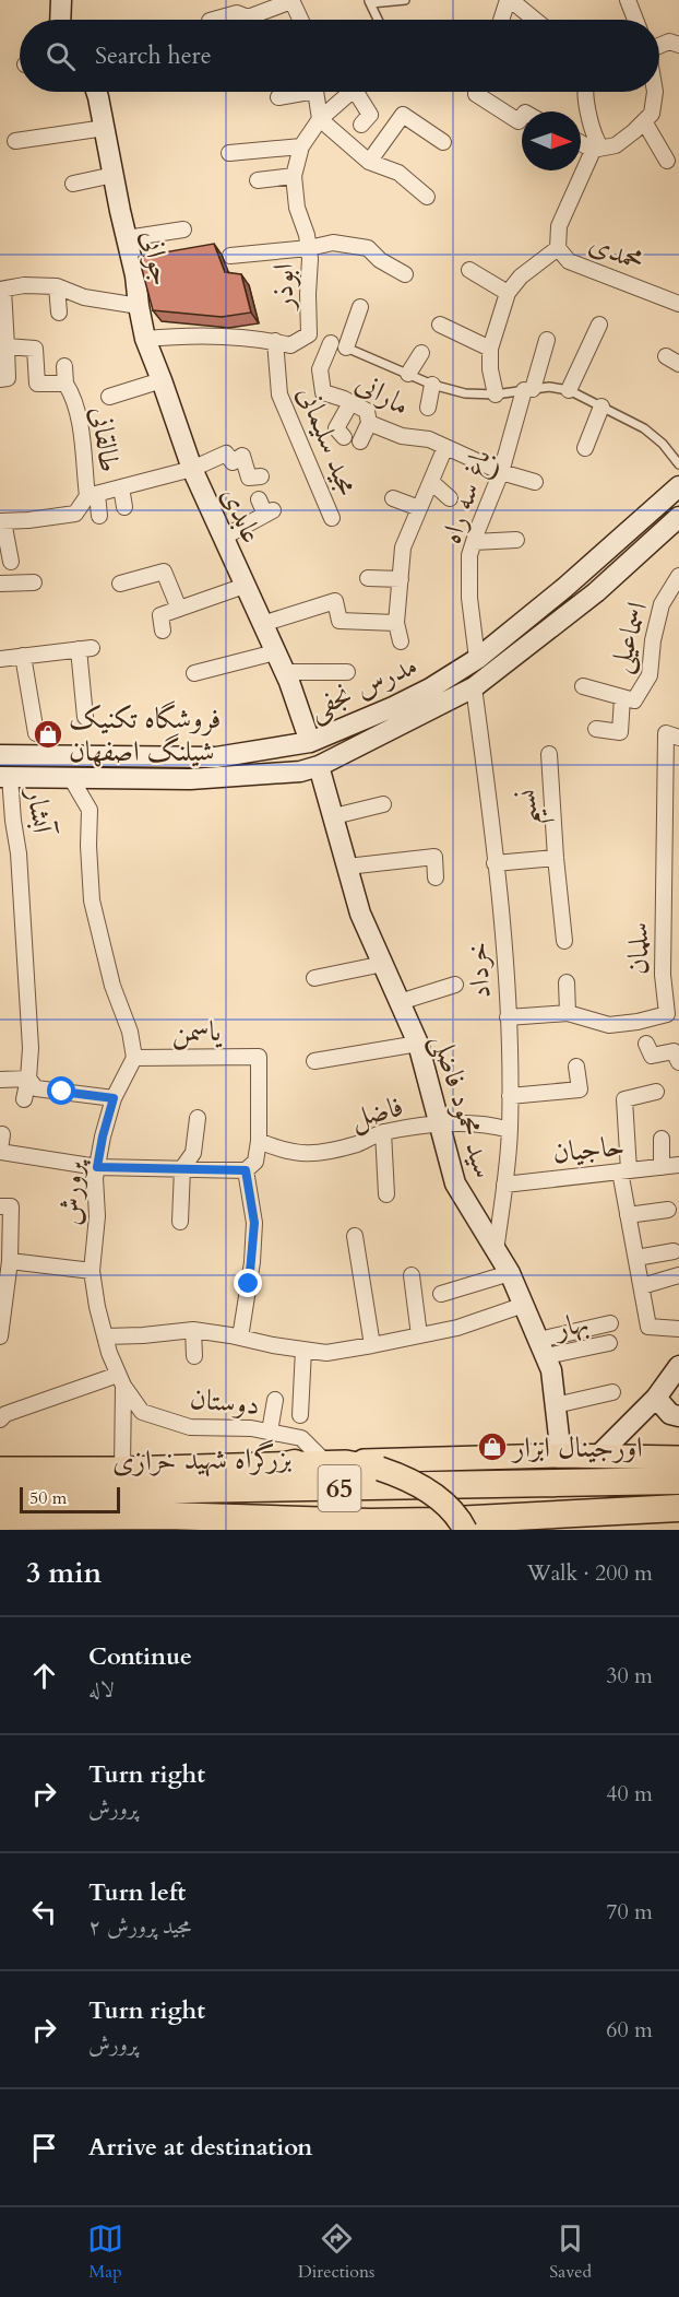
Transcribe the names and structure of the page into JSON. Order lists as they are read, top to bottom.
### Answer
{
  "streets": {
    "highway": ["بزرگراه شهید خرازی", "65"],
    "main road": [
      "جوانی",
      "عابدی",
      "مدرس نجفی",
      "سید محمود فاضلی"
    ],
    "street": [
      "محمدی",
      "ابوذر",
      "مارانی",
      "طالقانی",
      "مجید سلیمانی",
      "باغ سه راه",
      "اسماعیلی",
      "نسیم",
      "آبشار",
      "سلمان",
      "خرداد",
      "یاسمن",
      "فاضل",
      "حاجیان",
      "پرورش",
      "بهار",
      "دوستان"
    ]
  },
  "crossings": [
    ["جوانی", "عابدی"],
    ["ابوذر", "مجید سلیمانی"],
    ["ابوذر", "عابدی"],
    ["مارانی", "باغ سه راه"],
    ["باغ سه راه", "مدرس نجفی"],
    ["عابدی", "مدرس نجفی"],
    ["مدرس نجفی", "آبشار"],
    ["مدرس نجفی", "خرداد"],
    ["مدرس نجفی", "سید محمود فاضلی"],
    ["نسیم", "خرداد"],
    ["سلمان", "خرداد"],
    ["خرداد", "سید محمود فاضلی"],
    ["خرداد", "فاضل"],
    ["خرداد", "حاجیان"],
    ["یاسمن", "فاضل"],
    ["یاسمن", "پرورش"],
    ["سید محمود فاضلی", "فاضل"],
    ["سید محمود فاضلی", "بهار"],
    ["پرورش", "دوستان"]
  ],
  "places": {
    "shop": ["فروشگاه تکنیک شیلنگ اصفهان", "اورجینال ابزار"]
  },
  "scale_bar": "50 m",
  "north": "right",
  "page": {
    "search": "Search here",
    "scale": "50 m",
    "heading": ["3 min", "Walk · 200 m"],
    "list": [
      ["Continue", "لاله", "30 m"],
      ["Turn right", "پرورش", "40 m"],
      ["Turn left", "مجید پرورش ۲", "70 m"],
      ["Turn right", "پرورش", "60 m"],
      "Arrive at destination"
    ],
    "nav": ["Map", "Directions", "Saved"]
  }
}
